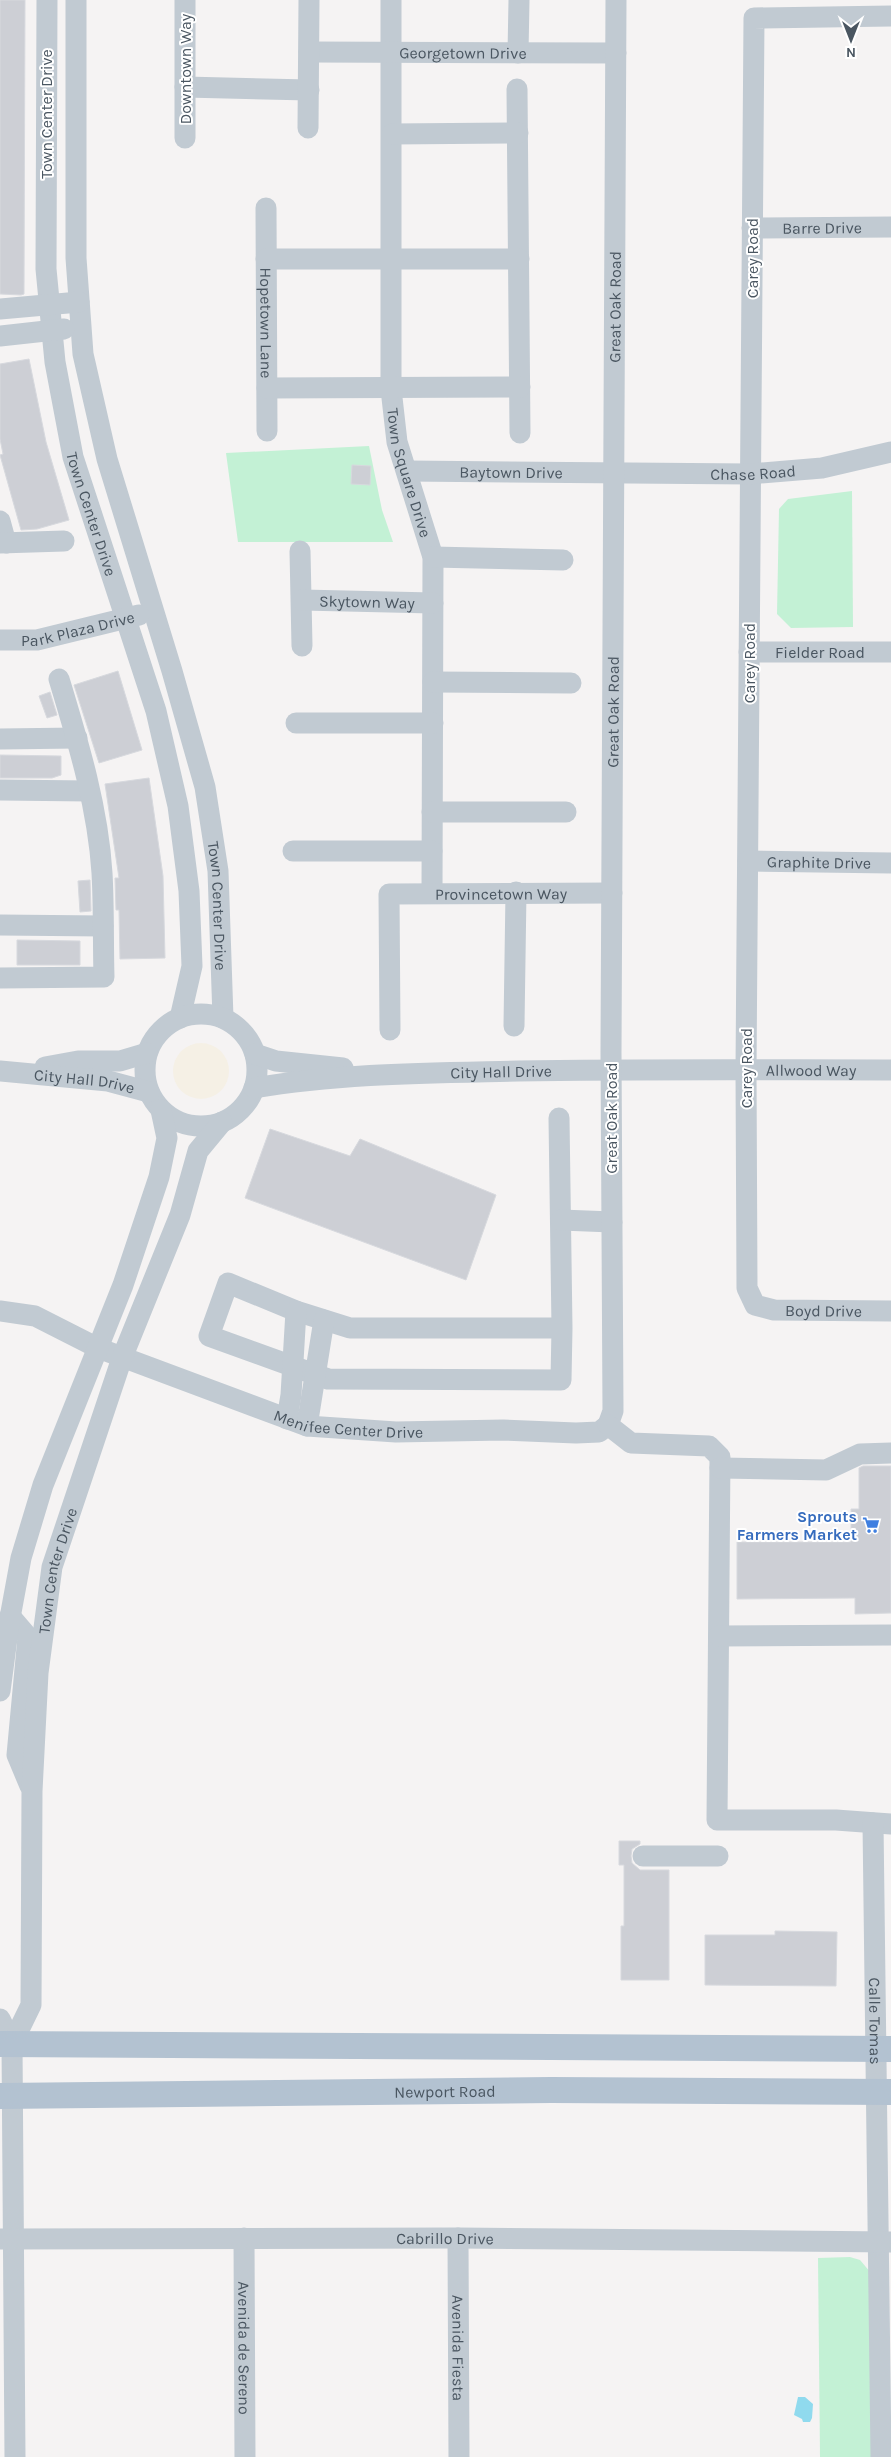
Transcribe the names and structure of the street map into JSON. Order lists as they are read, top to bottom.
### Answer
{
  "streets": {
    "main road": ["Newport Road"],
    "street": [
      "Georgetown Drive",
      "Downtown Way",
      "Town Center Drive",
      "Barre Drive",
      "Carey Road",
      "Great Oak Road",
      "Hopetown Lane",
      "Town Square Drive",
      "Chase Road",
      "Baytown Drive",
      "Skytown Way",
      "Park Plaza Drive",
      "Fielder Road",
      "Graphite Drive",
      "Provincetown Way",
      "Allwood Way",
      "City Hall Drive",
      "Boyd Drive",
      "Menifee Center Drive",
      "Calle Tomas",
      "Cabrillo Drive",
      "Avenida de Sereno",
      "Avenida Fiesta"
    ]
  },
  "crossings": [
    ["Georgetown Drive", "Great Oak Road"],
    ["Georgetown Drive", "Town Square Drive"],
    ["Town Center Drive", "Park Plaza Drive"],
    ["Town Center Drive", "City Hall Drive"],
    ["Town Center Drive", "Menifee Center Drive"],
    ["Town Center Drive", "Newport Road"],
    ["Town Center Drive", "Cabrillo Drive"],
    ["Barre Drive", "Carey Road"],
    ["Carey Road", "Chase Road"],
    ["Carey Road", "Fielder Road"],
    ["Carey Road", "Graphite Drive"],
    ["Carey Road", "Allwood Way"],
    ["Carey Road", "Boyd Drive"],
    ["Great Oak Road", "Chase Road"],
    ["Great Oak Road", "Baytown Drive"],
    ["Great Oak Road", "Provincetown Way"],
    ["Great Oak Road", "Allwood Way"],
    ["Great Oak Road", "City Hall Drive"],
    ["Great Oak Road", "Menifee Center Drive"],
    ["Hopetown Lane", "Town Square Drive"],
    ["Town Square Drive", "Baytown Drive"],
    ["Town Square Drive", "Skytown Way"],
    ["Town Square Drive", "Provincetown Way"],
    ["Chase Road", "Baytown Drive"],
    ["Allwood Way", "City Hall Drive"],
    ["Calle Tomas", "Newport Road"],
    ["Calle Tomas", "Cabrillo Drive"],
    ["Cabrillo Drive", "Avenida de Sereno"],
    ["Cabrillo Drive", "Avenida Fiesta"]
  ],
  "places": {
    "supermarket": ["Sprouts Farmers Market"]
  },
  "north": "bottom"
}
